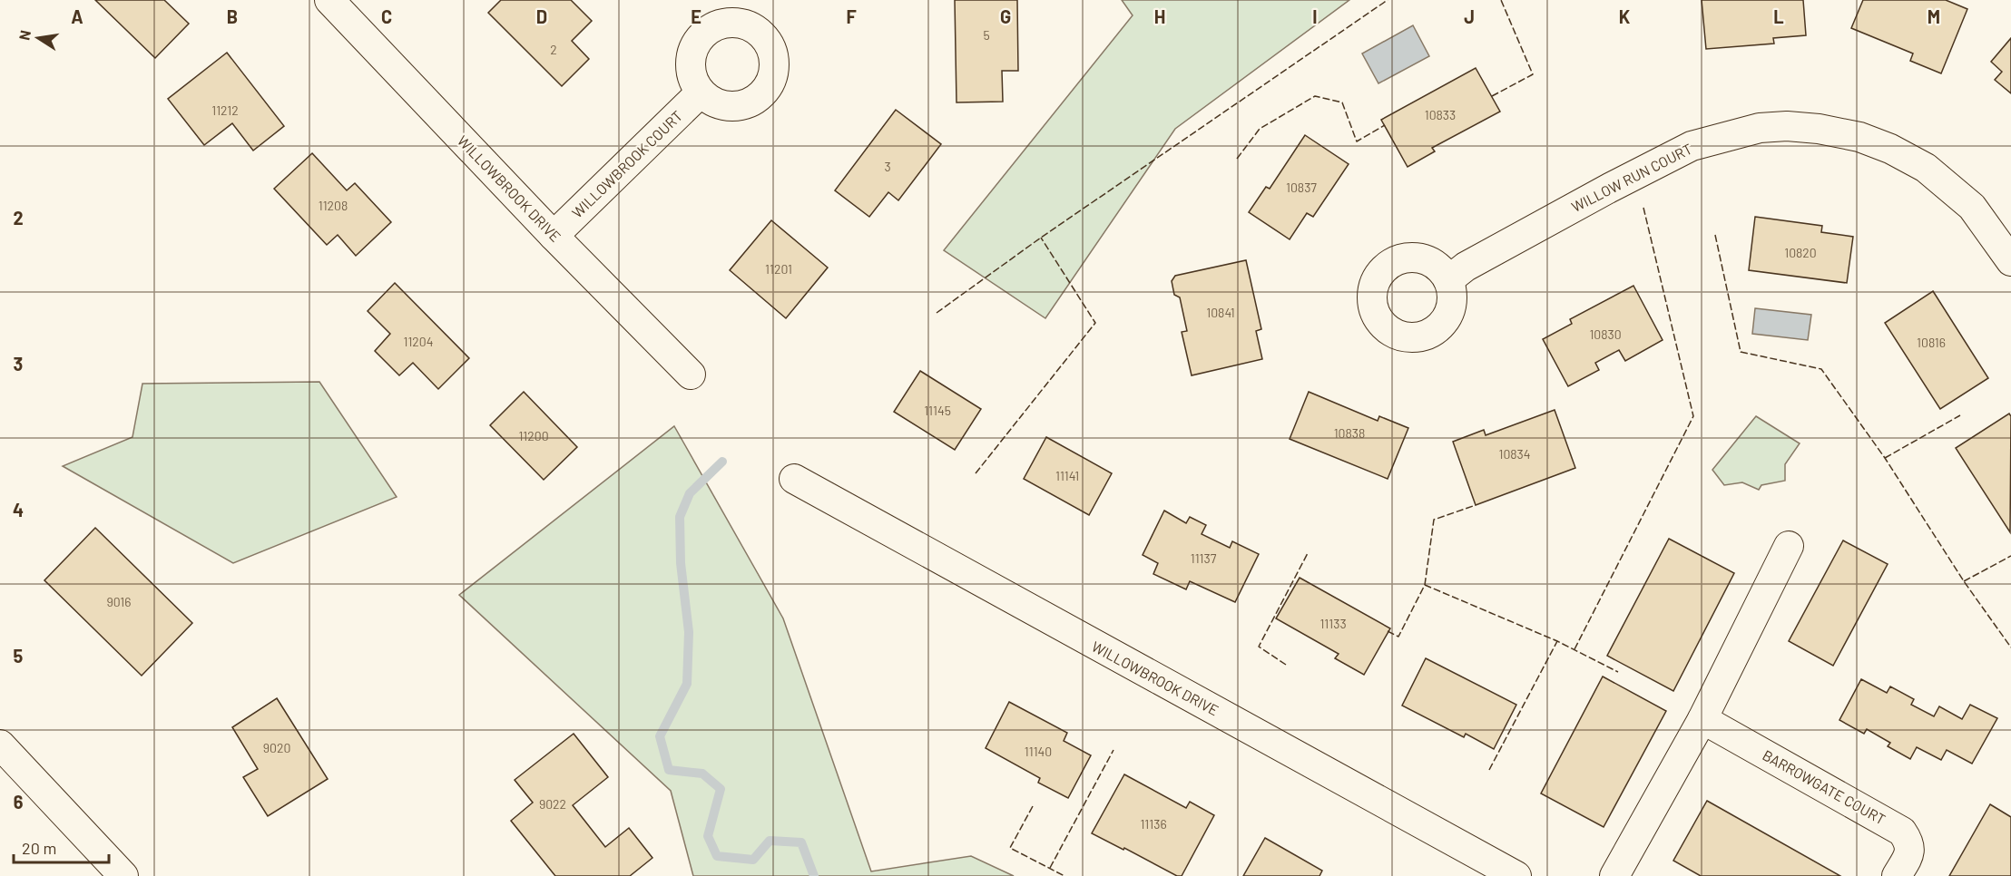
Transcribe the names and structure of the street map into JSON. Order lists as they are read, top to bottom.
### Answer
{
  "streets": {
    "street": [
      "WILLOWBROOK COURT",
      "WILLOW RUN COURT",
      "WILLOWBROOK DRIVE",
      "BARROWGATE COURT"
    ]
  },
  "crossings": [
    ["WILLOWBROOK COURT", "WILLOWBROOK DRIVE"]
  ],
  "house_numbers": [
    "5",
    "2",
    "11212",
    "10833",
    "3",
    "10837",
    "11208",
    "10820",
    "11201",
    "10841",
    "10830",
    "11204",
    "10816",
    "11145",
    "10838",
    "11200",
    "10834",
    "11141",
    "11137",
    "9016",
    "11133",
    "9020",
    "11140",
    "9022",
    "11136"
  ],
  "scale_bar": "20 m",
  "north": "left",
  "grid": {
    "columns": [
      "A",
      "B",
      "C",
      "D",
      "E",
      "F",
      "G",
      "H",
      "I",
      "J",
      "K",
      "L",
      "M"
    ],
    "rows": [
      "2",
      "3",
      "4",
      "5",
      "6"
    ]
  }
}
